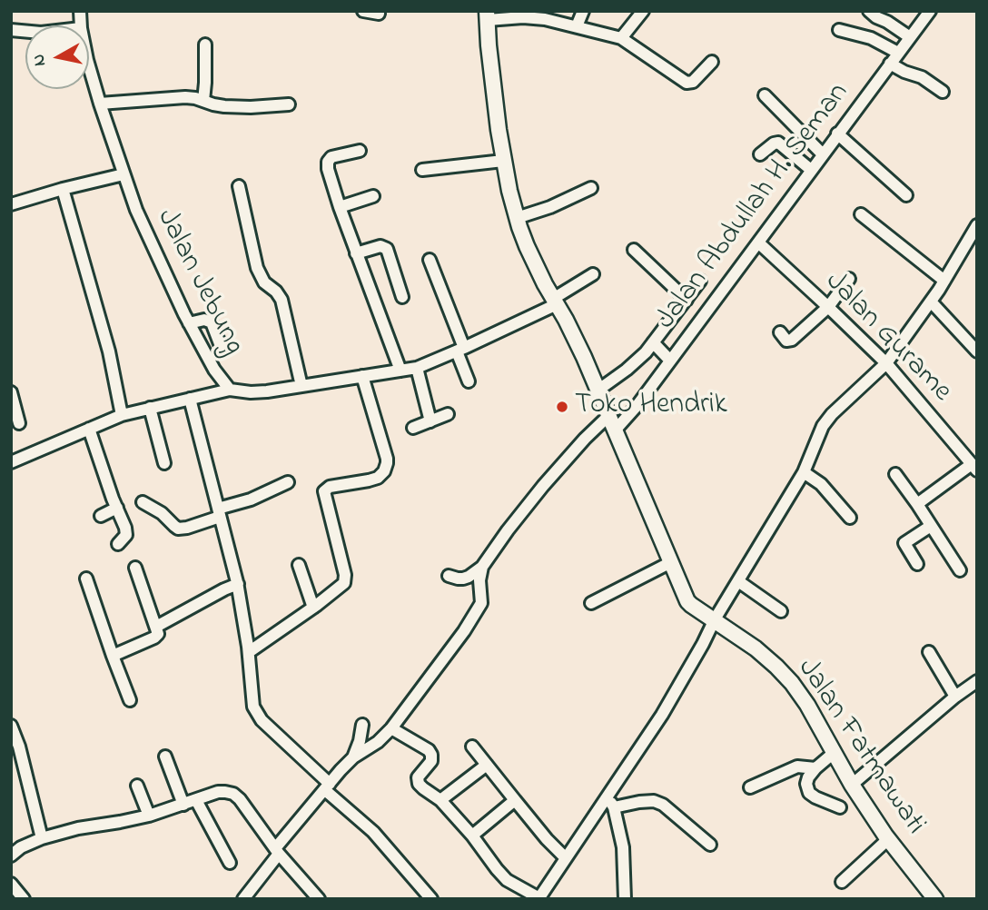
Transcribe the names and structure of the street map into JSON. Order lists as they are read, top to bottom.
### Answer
{
  "streets": {
    "street": [
      "Jalan Abdullah H. Seman",
      "Jalan Jebung",
      "Jalan Gurame",
      "Jalan Fatmawati"
    ]
  },
  "crossings": [
    ["Jalan Abdullah H. Seman", "Jalan Gurame"],
    ["Jalan Abdullah H. Seman", "Jalan Fatmawati"],
    ["Jalan Jebung", "Jalan Fatmawati"]
  ],
  "places": ["Toko Hendrik"],
  "north": "left"
}
